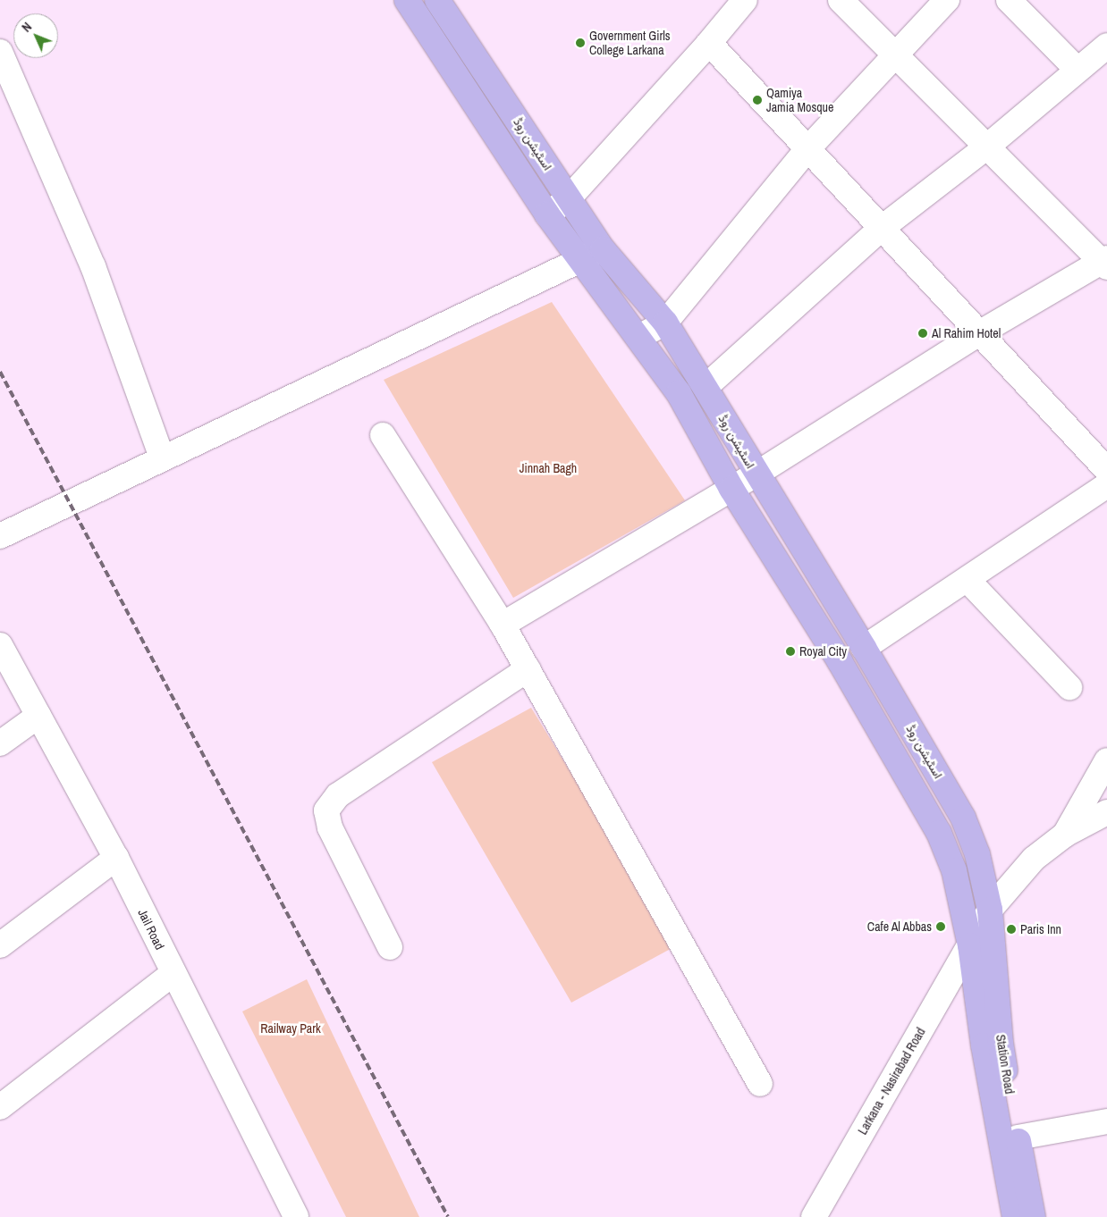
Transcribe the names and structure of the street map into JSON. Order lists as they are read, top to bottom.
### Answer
{
  "streets": {
    "main road": ["اسٹیشن روڈ", "Station Road"],
    "street": ["Jail Road", "Larkana - Nasirabad Road"]
  },
  "crossings": [
    ["اسٹیشن روڈ", "Station Road"],
    ["اسٹیشن روڈ", "Larkana - Nasirabad Road"],
    ["Station Road", "Larkana - Nasirabad Road"]
  ],
  "parks": ["Jinnah Bagh", "Railway Park"],
  "places": [
    "Government Girls College Larkana",
    "Qamiya Jamia Mosque",
    "Al Rahim Hotel",
    "Royal City",
    "Cafe Al Abbas",
    "Paris Inn"
  ],
  "north": "top left"
}
